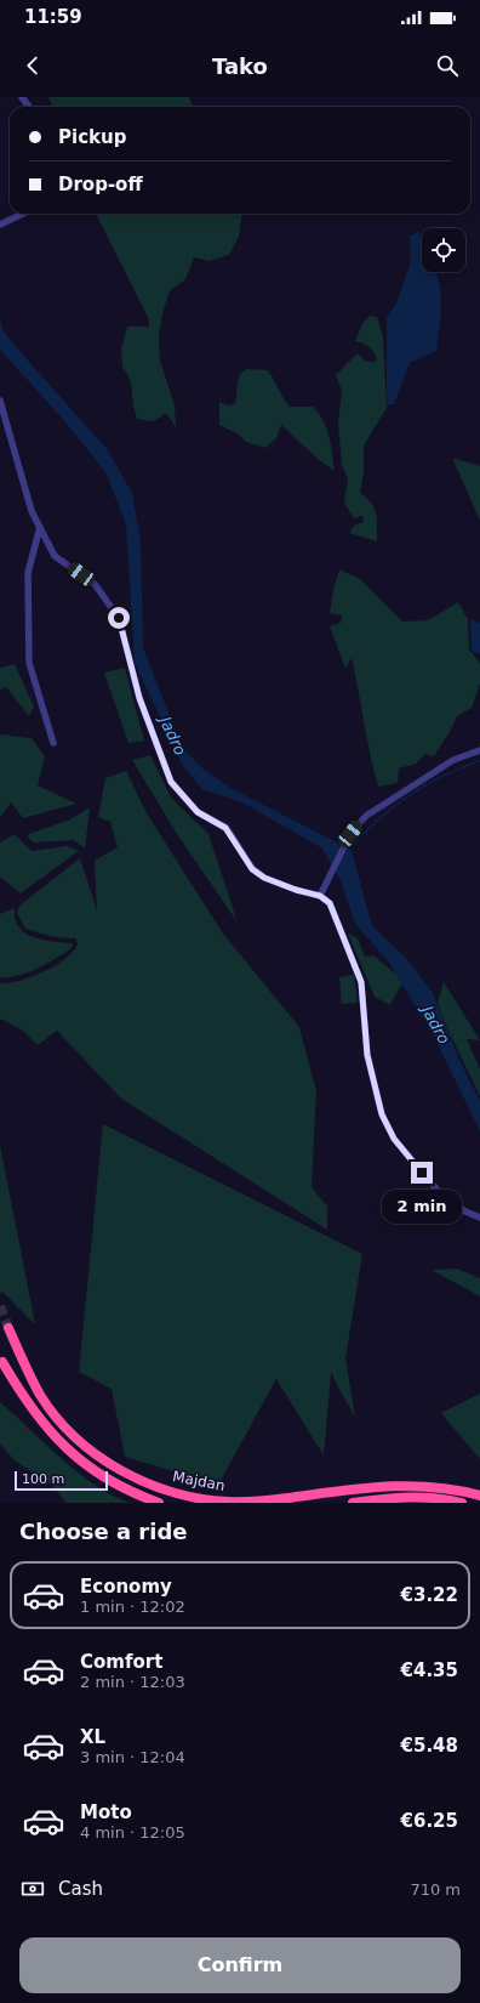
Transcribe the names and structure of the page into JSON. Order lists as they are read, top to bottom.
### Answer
{
  "streets": {
    "highway": ["Majdan"]
  },
  "water": ["Jadro"],
  "scale_bar": "100 m",
  "page": {
    "status": "11:59",
    "header": "Tako",
    "banner": ["Pickup", "Drop-off"],
    "bubble": "2 min",
    "scale": "100 m",
    "heading": "Choose a ride",
    "list": [
      {
        "name": "Economy",
        "note": "1 min · 12:02",
        "value": "€3.22"
      },
      {
        "name": "Comfort",
        "note": "2 min · 12:03",
        "value": "€4.35"
      },
      {
        "name": "XL",
        "note": "3 min · 12:04",
        "value": "€5.48"
      },
      {
        "name": "Moto",
        "note": "4 min · 12:05",
        "value": "€6.25"
      }
    ],
    "pay": ["Cash", "710 m"],
    "buttons": "Confirm"
  }
}
